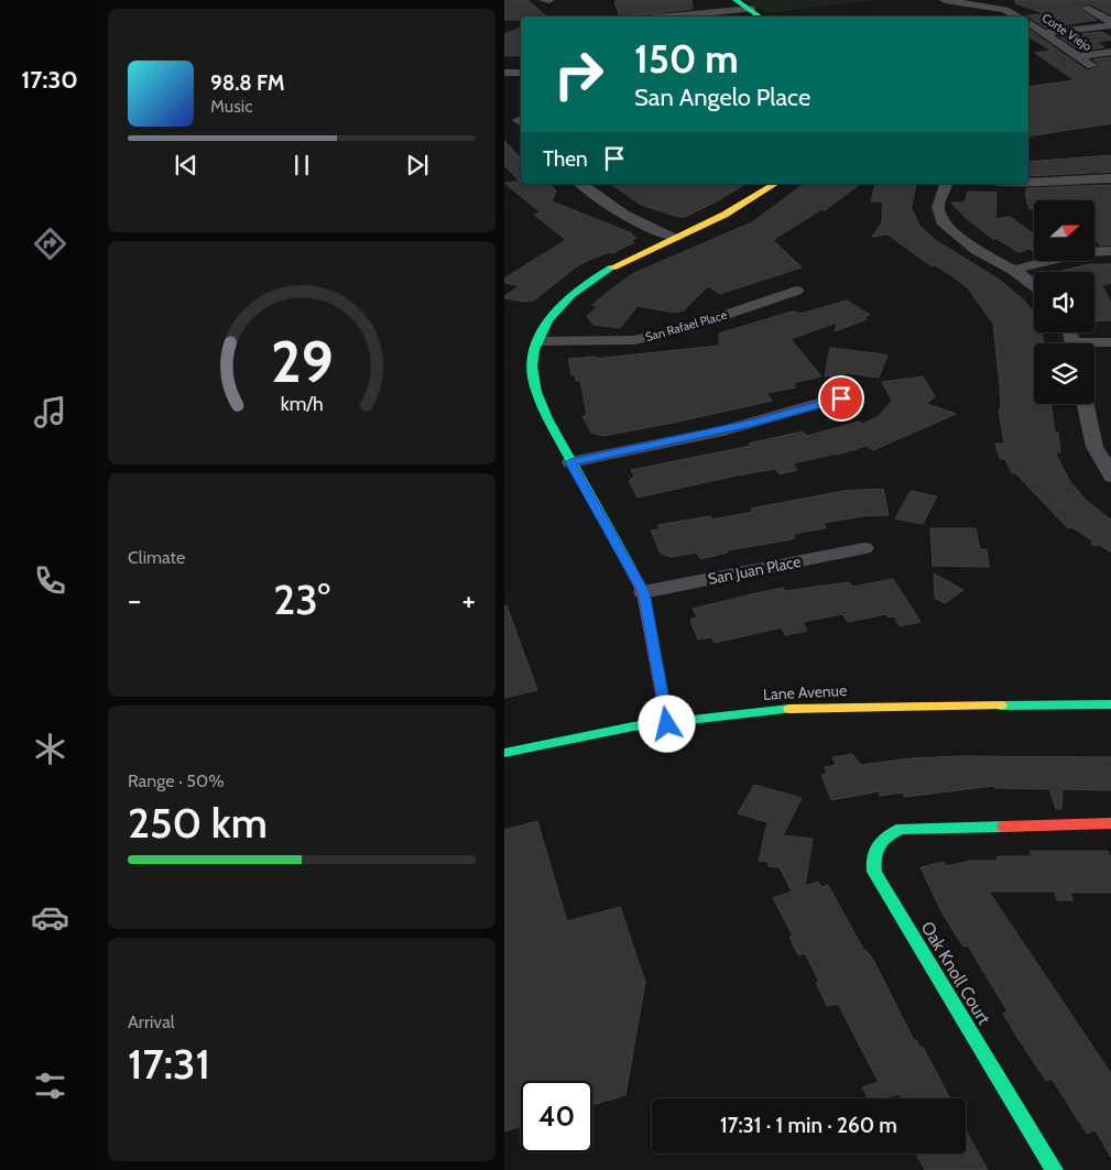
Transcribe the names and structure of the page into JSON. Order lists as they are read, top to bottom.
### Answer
{
  "streets": {
    "street": [
      "Corte Viejo",
      "San Rafael Place",
      "San Juan Place",
      "Lane Avenue",
      "Oak Knoll Court"
    ]
  },
  "north": "right",
  "page": {
    "tabs": "17:30",
    "turn": ["150 m", "San Angelo Place"],
    "song": ["98.8 FM", "Music"],
    "then": "Then",
    "tile": [
      "Climate",
      ["Range · 50%", "250 km"],
      ["Arrival", "17:31"]
    ],
    "heat": ["−", "23°", "+"],
    "limit": "40",
    "trip": "17:31 · 1 min · 260 m",
    "gauge": ["29", "km/h"]
  }
}
